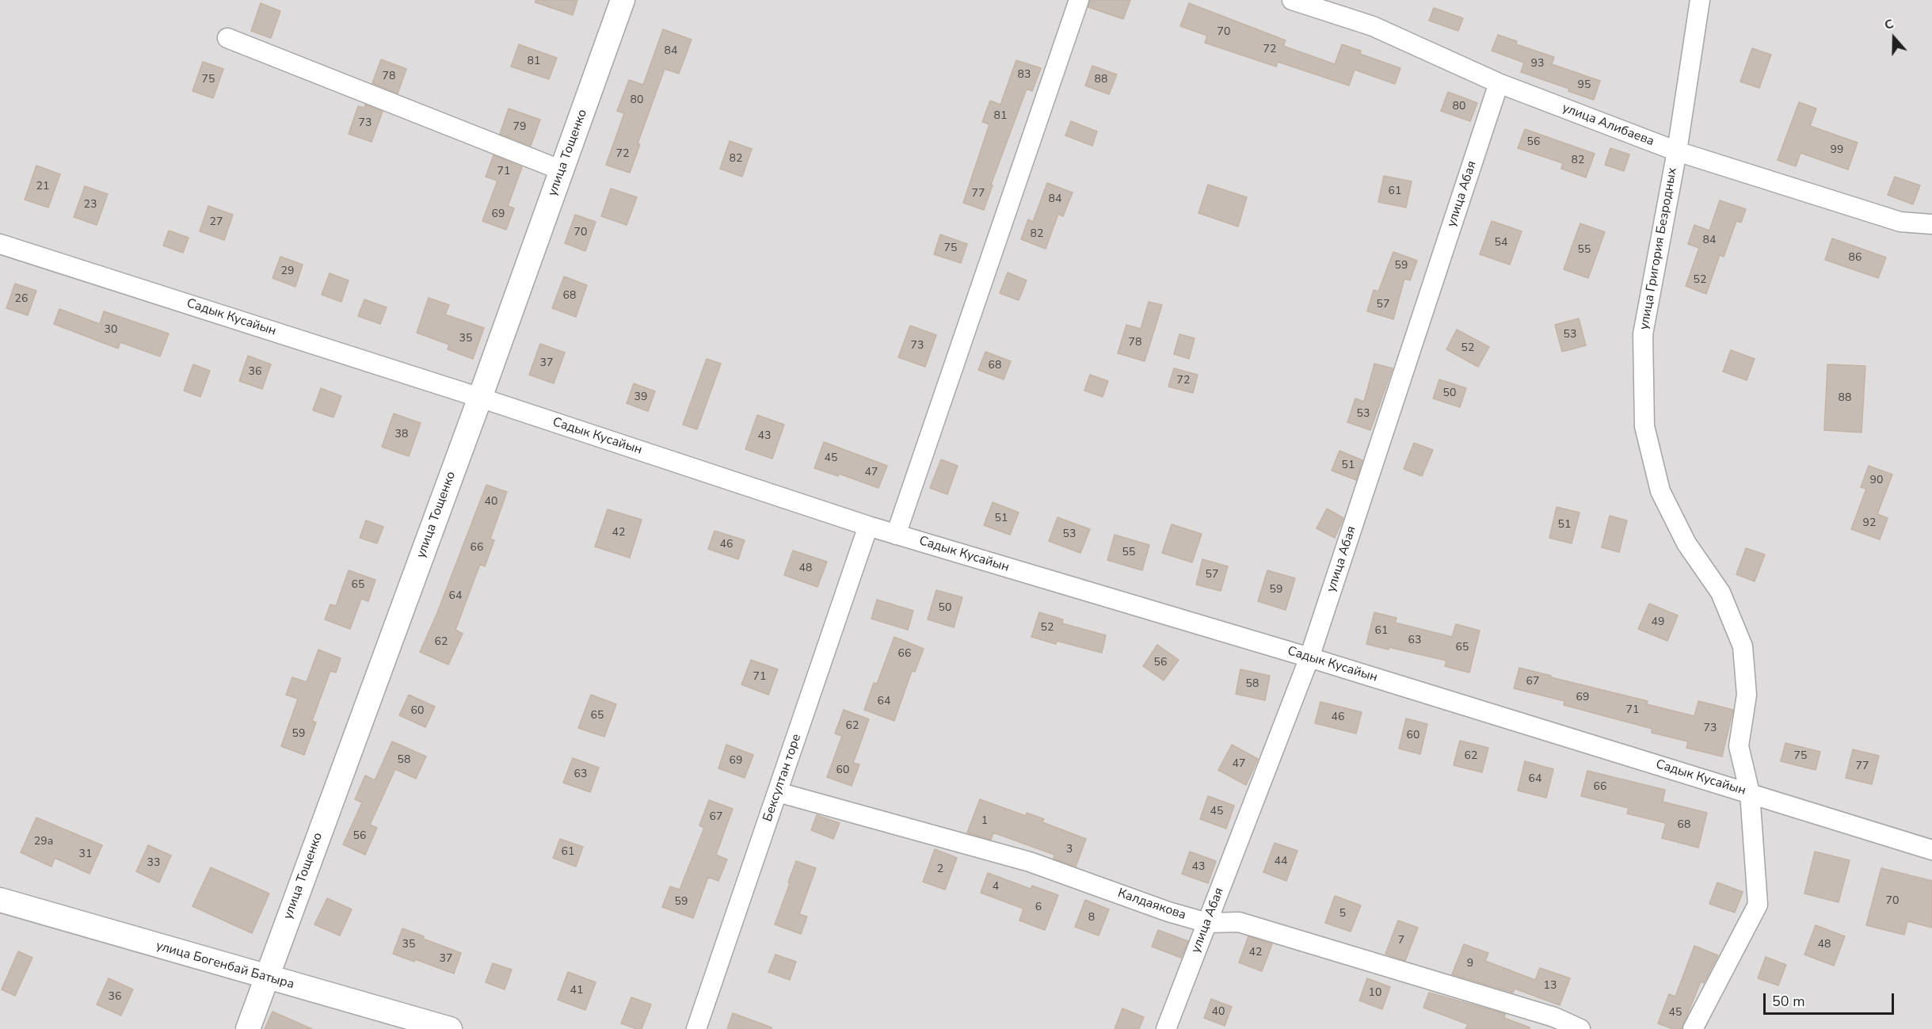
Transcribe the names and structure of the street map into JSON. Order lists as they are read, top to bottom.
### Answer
{
  "streets": {
    "street": [
      "улица Алибаева",
      "улица Тощенко",
      "улица Абая",
      "улица Григория Безродных",
      "Садык Кусайын",
      "Бексултан торе",
      "Калдаякова",
      "улица Богенбай Батыра"
    ]
  },
  "crossings": [
    ["улица Алибаева", "улица Абая"],
    ["улица Алибаева", "улица Григория Безродных"],
    ["улица Тощенко", "Садык Кусайын"],
    ["улица Тощенко", "улица Богенбай Батыра"],
    ["улица Абая", "Садык Кусайын"],
    ["улица Абая", "Калдаякова"],
    ["улица Григория Безродных", "Садык Кусайын"],
    ["Садык Кусайын", "Бексултан торе"],
    ["Бексултан торе", "Калдаякова"]
  ],
  "house_numbers": [
    "70",
    "72",
    "84",
    "81",
    "93",
    "83",
    "78",
    "75",
    "88",
    "95",
    "80",
    "80",
    "81",
    "73",
    "79",
    "56",
    "99",
    "72",
    "82",
    "82",
    "71",
    "21",
    "61",
    "77",
    "84",
    "23",
    "69",
    "27",
    "70",
    "82",
    "84",
    "54",
    "75",
    "55",
    "86",
    "59",
    "29",
    "52",
    "68",
    "26",
    "57",
    "30",
    "53",
    "35",
    "78",
    "73",
    "52",
    "37",
    "68",
    "36",
    "72",
    "50",
    "39",
    "88",
    "53",
    "38",
    "43",
    "45",
    "51",
    "47",
    "90",
    "40",
    "51",
    "92",
    "51",
    "42",
    "53",
    "46",
    "66",
    "55",
    "48",
    "57",
    "65",
    "59",
    "64",
    "50",
    "49",
    "52",
    "61",
    "63",
    "62",
    "65",
    "66",
    "56",
    "71",
    "67",
    "58",
    "69",
    "64",
    "71",
    "60",
    "65",
    "46",
    "62",
    "73",
    "59",
    "60",
    "62",
    "75",
    "58",
    "69",
    "47",
    "77",
    "60",
    "63",
    "64",
    "66",
    "45",
    "67",
    "1",
    "68",
    "56",
    "29а",
    "3",
    "61",
    "31",
    "44",
    "33",
    "43",
    "2",
    "4",
    "70",
    "59",
    "6",
    "5",
    "8",
    "7",
    "35",
    "48",
    "42",
    "37",
    "9",
    "13",
    "41",
    "10",
    "36",
    "40",
    "45"
  ],
  "scale_bar": "50 m",
  "north": "top"
}
